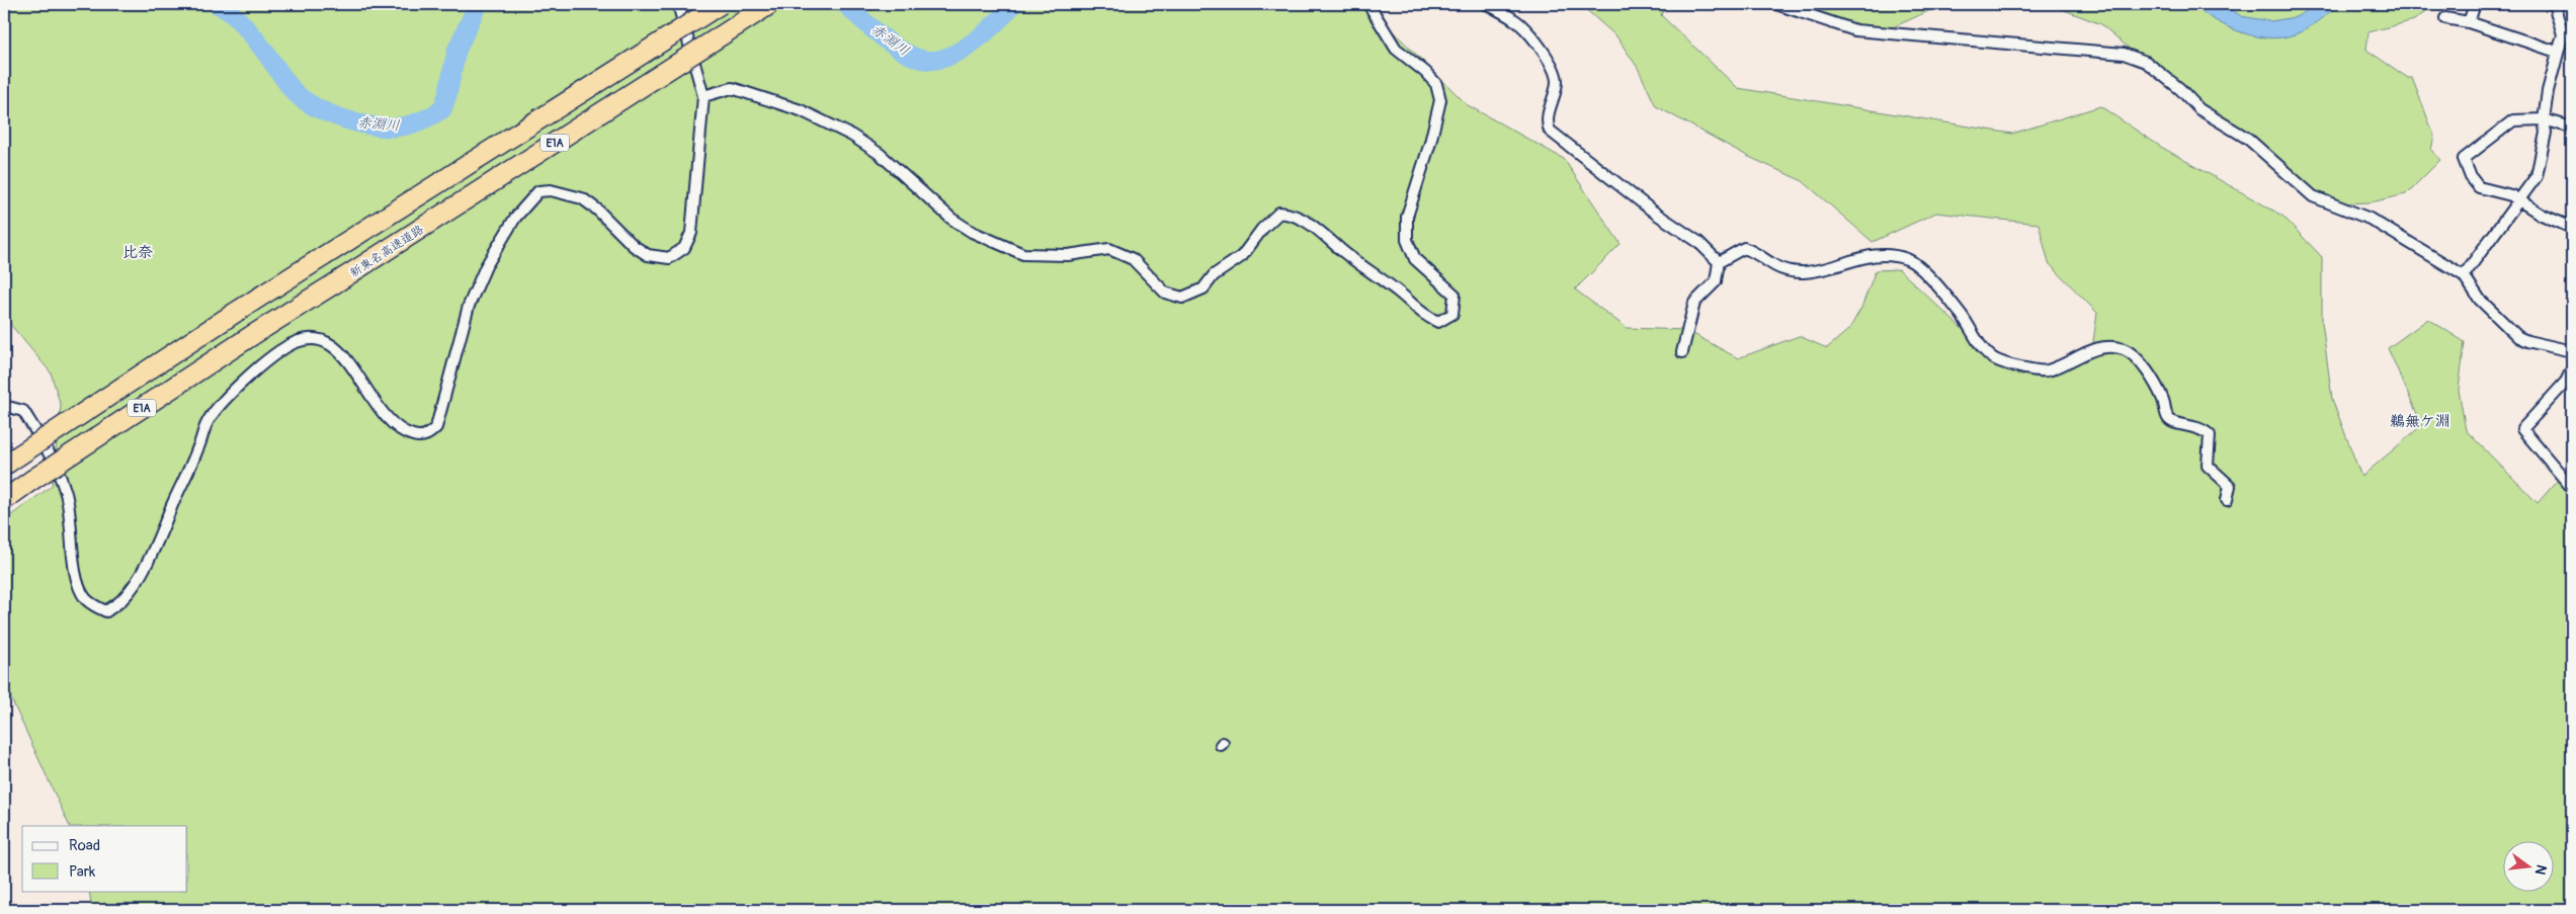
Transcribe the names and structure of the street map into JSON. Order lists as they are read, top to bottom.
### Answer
{
  "streets": {
    "highway": ["E1A", "新東名高速道路"]
  },
  "districts": ["比奈", "鵜無ケ淵"],
  "water": ["赤淵川"],
  "legend": ["Road", "Park"],
  "north": "right"
}
